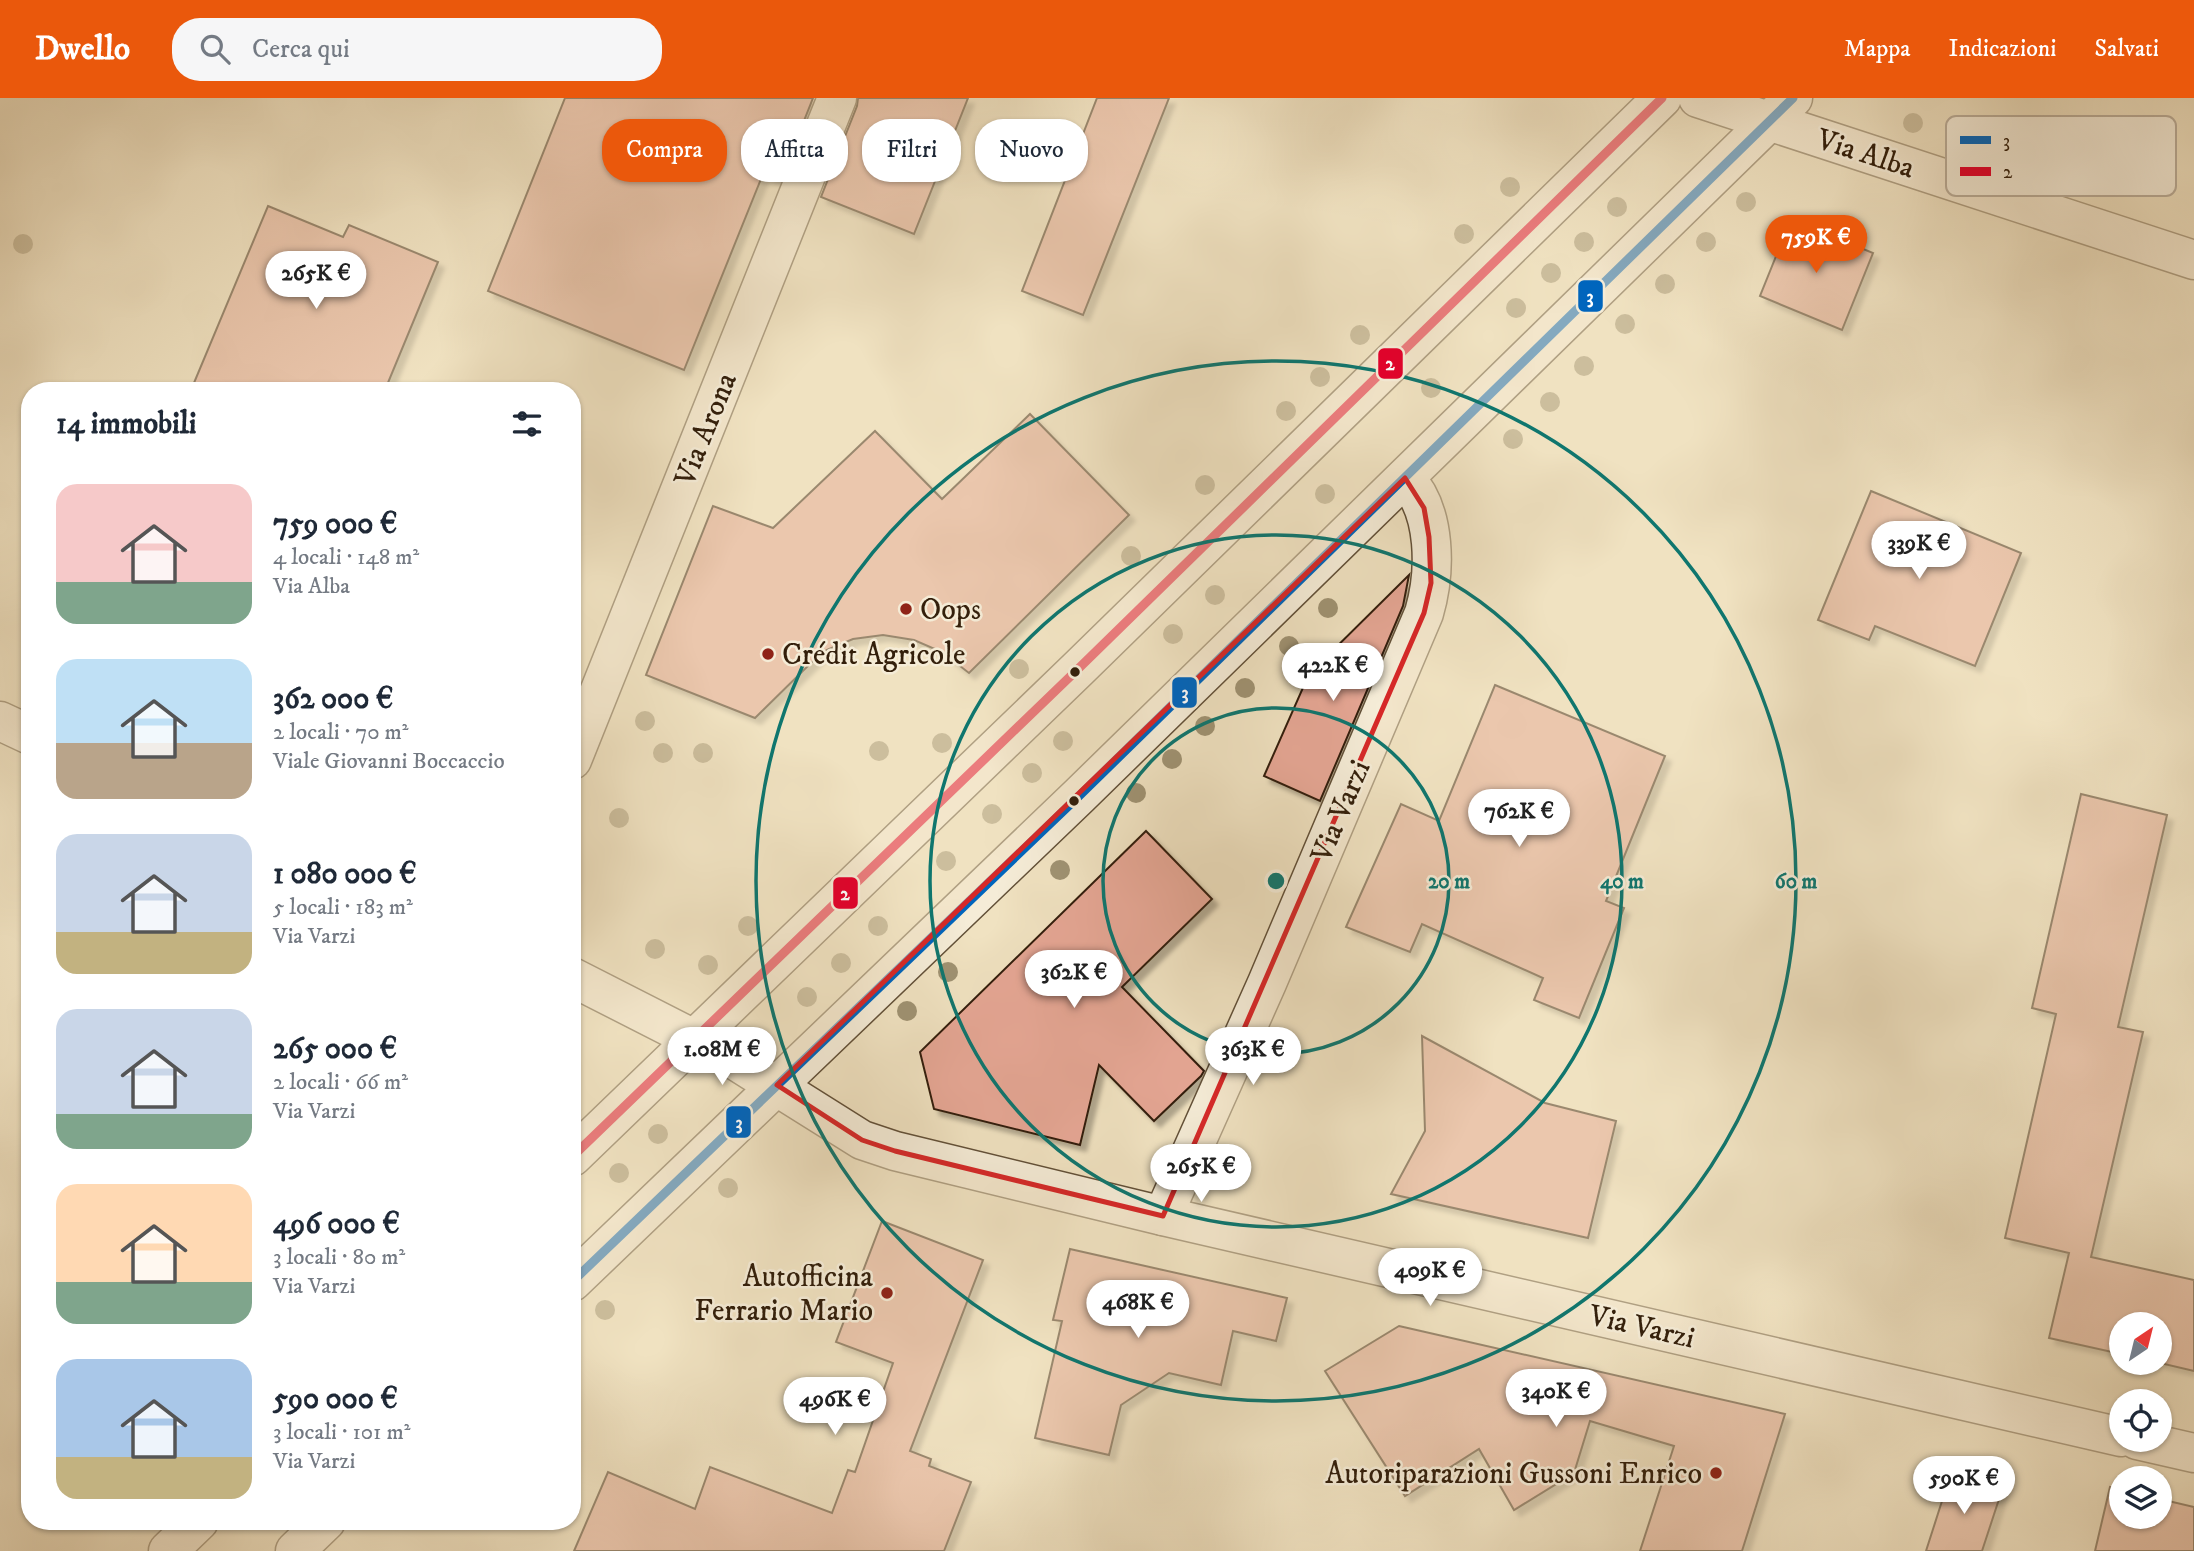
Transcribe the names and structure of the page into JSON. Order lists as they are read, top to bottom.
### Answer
{
  "streets": {
    "street": ["Via Alba", "Via Arona", "Via Varzi"]
  },
  "places": [
    "Oops",
    "Crédit Agricole",
    "Autofficina Ferrario Mario",
    "Autoriparazioni Gussoni Enrico"
  ],
  "lines": ["transit line 3", "transit line 2"],
  "legend": ["3", "2"],
  "north": "top right",
  "page": {
    "header": "Dwello",
    "search": "Cerca qui",
    "nav": ["Mappa", "Indicazioni", "Salvati"],
    "chip": [
      "Compra",
      "Affitta",
      "Filtri",
      "Nuovo"
    ],
    "price": [
      "759K €",
      "265K €",
      "339K €",
      "422K €",
      "762K €",
      "362K €",
      "1.08M €",
      "363K €",
      "265K €",
      "409K €",
      "468K €",
      "340K €",
      "496K €",
      "590K €"
    ],
    "heading": "14 immobili",
    "list": [
      {
        "name": "759 000 €",
        "note": "4 locali · 148 m² · Via Alba"
      },
      {
        "name": "362 000 €",
        "note": "2 locali · 70 m² · Viale Giovanni Boccaccio"
      },
      {
        "name": "1 080 000 €",
        "note": "5 locali · 183 m² · Via Varzi"
      },
      {
        "name": "265 000 €",
        "note": "2 locali · 66 m² · Via Varzi"
      },
      {
        "name": "496 000 €",
        "note": "3 locali · 80 m² · Via Varzi"
      },
      {
        "name": "590 000 €",
        "note": "3 locali · 101 m² · Via Varzi"
      }
    ]
  },
  "rings": ["20 m", "40 m", "60 m"]
}
